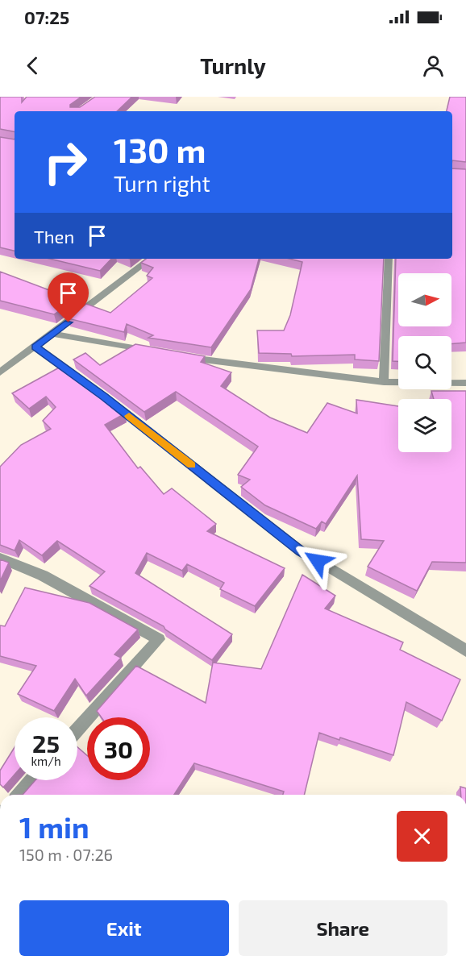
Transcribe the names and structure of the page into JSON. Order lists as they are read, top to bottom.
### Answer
{
  "north": "right",
  "page": {
    "status": "07:25",
    "header": "Turnly",
    "turn": ["130 m", "Turn right"],
    "then": "Then",
    "speed": "25 km/h",
    "limit": "30",
    "heading": ["1 min", "150 m · 07:26"],
    "buttons": ["Exit", "Share"]
  }
}
